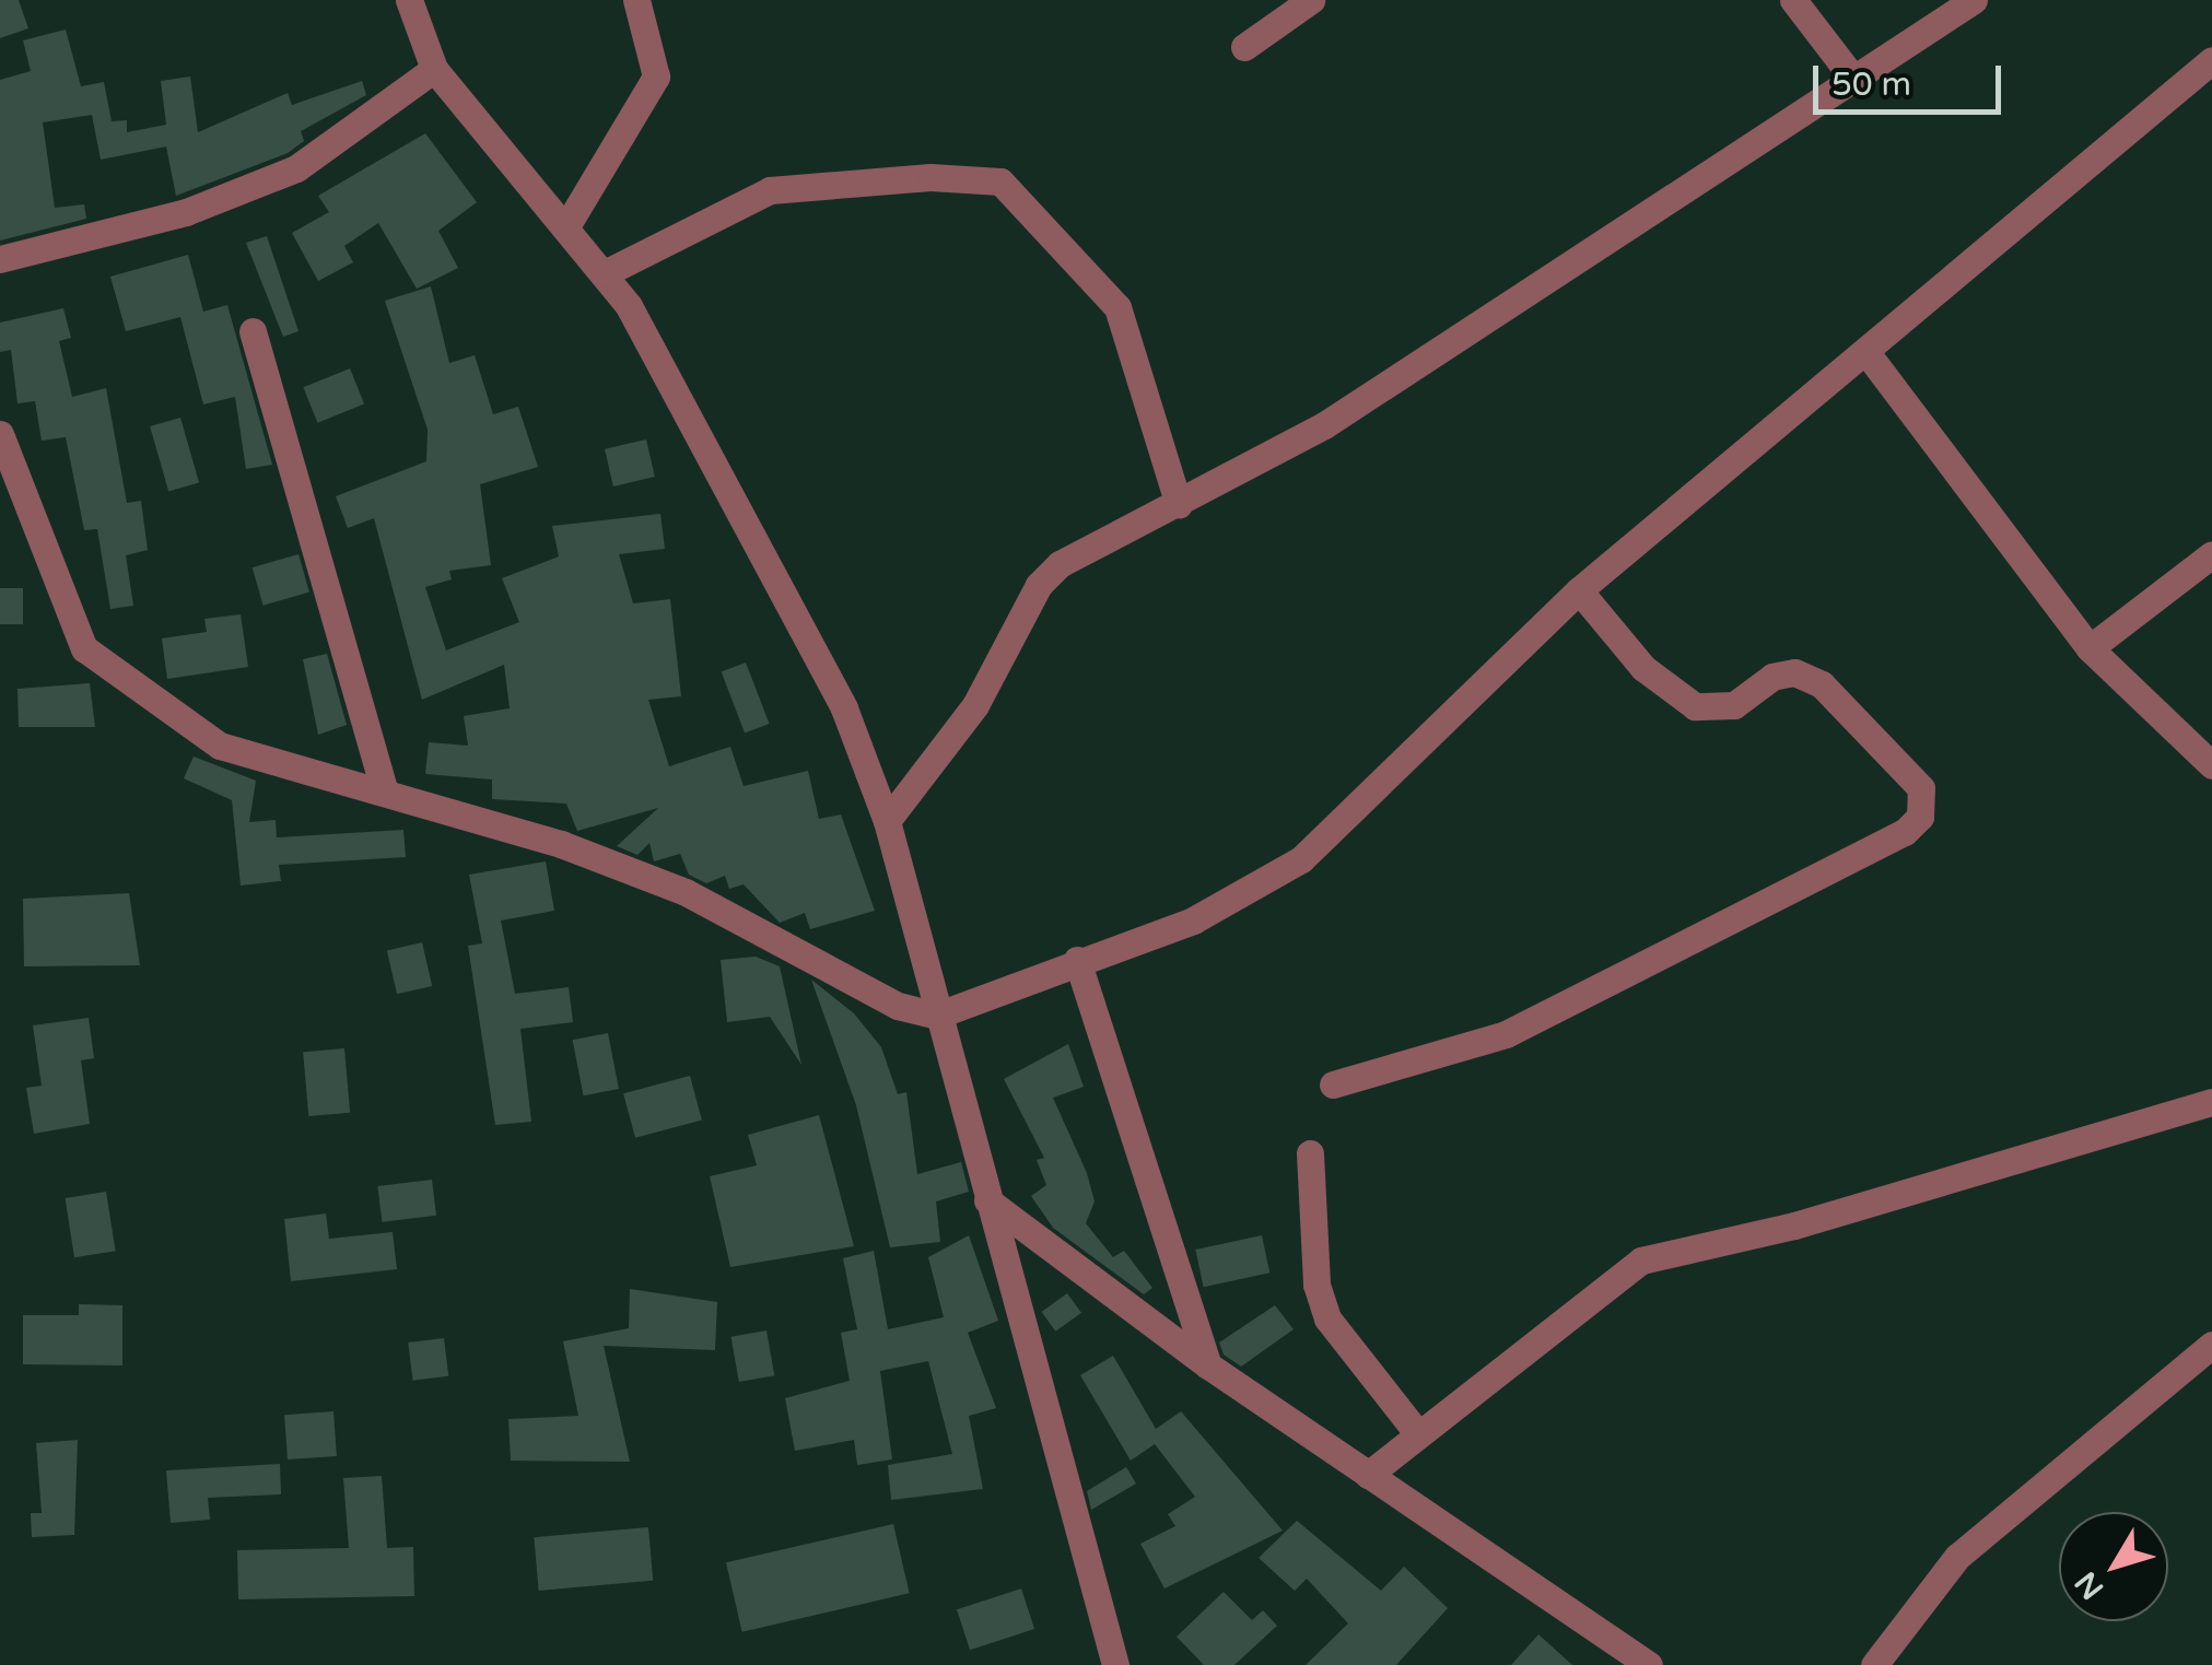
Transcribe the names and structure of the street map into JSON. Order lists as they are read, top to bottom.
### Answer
{
  "scale_bar": "50 m",
  "north": "bottom left"
}
